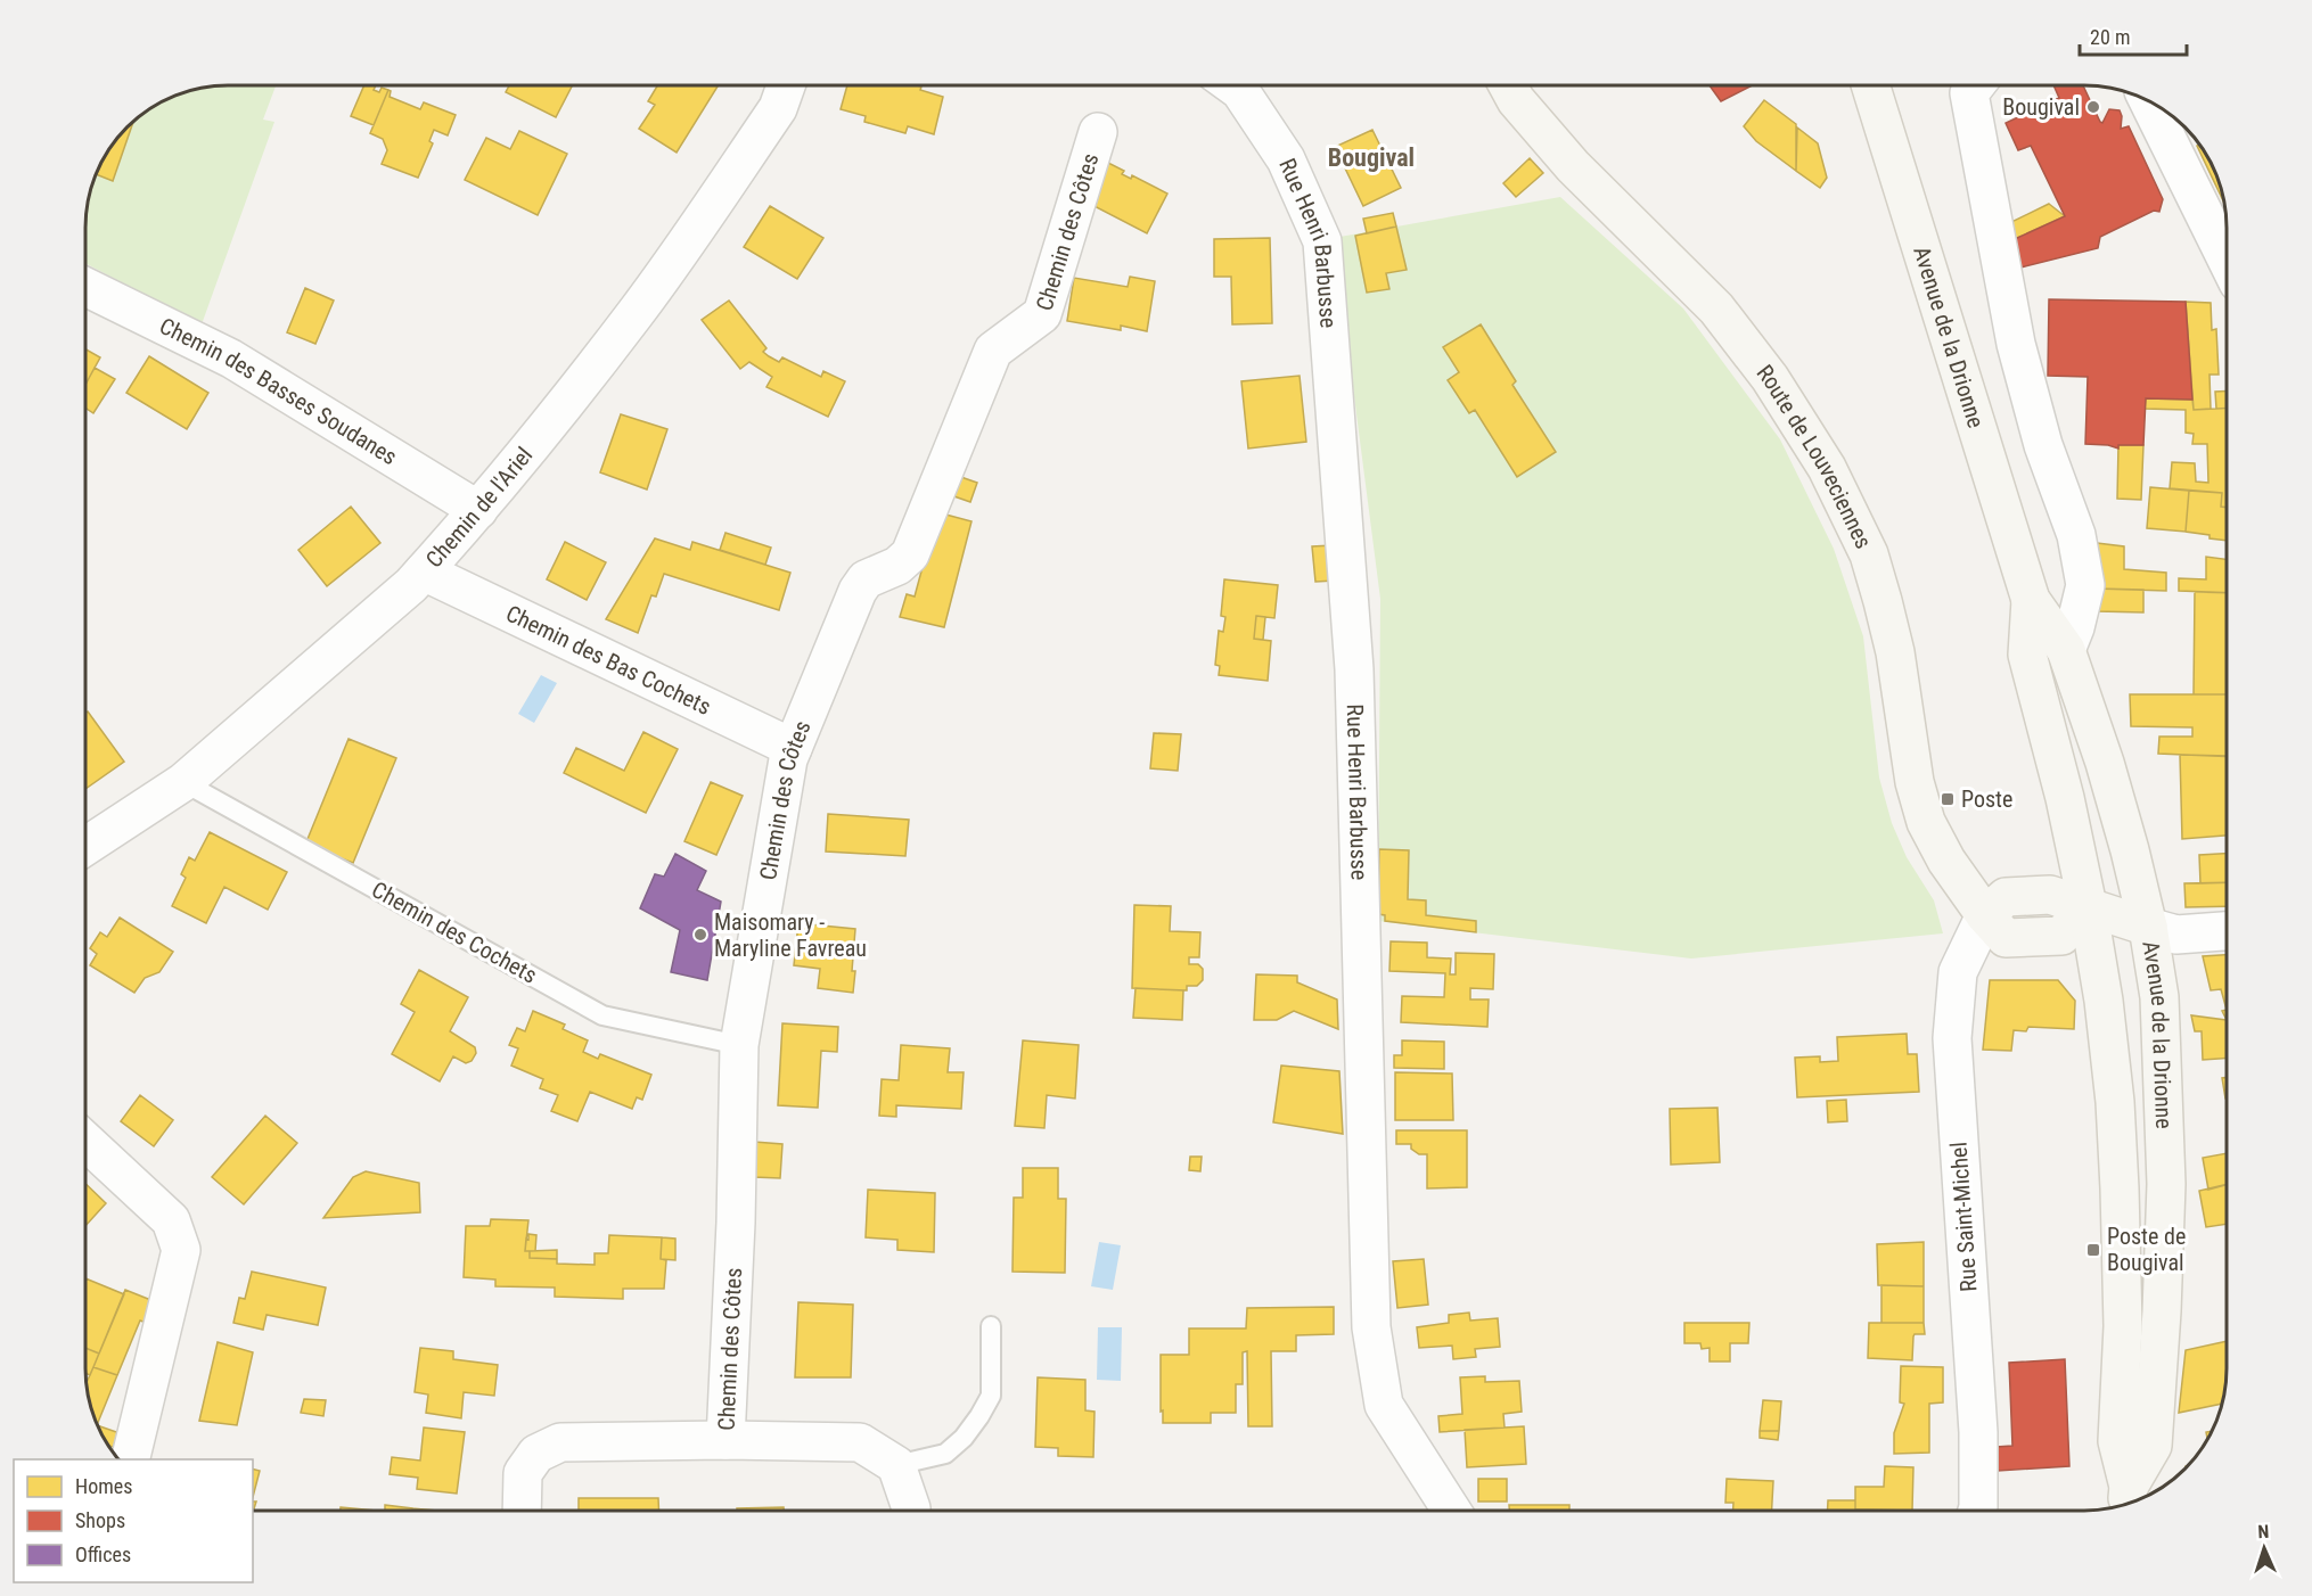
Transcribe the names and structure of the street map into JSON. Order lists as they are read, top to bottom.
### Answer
{
  "streets": {
    "main road": ["Avenue de la Drionne", "Route de Louveciennes"],
    "street": [
      "Chemin des Côtes",
      "Rue Henri Barbusse",
      "Chemin des Basses Soudanes",
      "Chemin de l'Ariel",
      "Chemin des Bas Cochets",
      "Rue Saint-Michel"
    ],
    "lane": ["Chemin des Cochets"]
  },
  "crossings": [
    ["Chemin des Côtes", "Chemin des Bas Cochets"],
    ["Chemin des Côtes", "Chemin des Cochets"],
    ["Chemin des Basses Soudanes", "Chemin de l'Ariel"],
    ["Route de Louveciennes", "Rue Saint-Michel"],
    ["Chemin de l'Ariel", "Chemin des Bas Cochets"],
    ["Chemin de l'Ariel", "Chemin des Cochets"]
  ],
  "districts": ["Bougival"],
  "places": {
    "other": ["Bougival", "Maisomary - Maryline Favreau"],
    "transit": ["Poste", "Poste de Bougival"]
  },
  "legend": ["Homes", "Shops", "Offices"],
  "scale_bar": "20 m",
  "north": "top"
}
